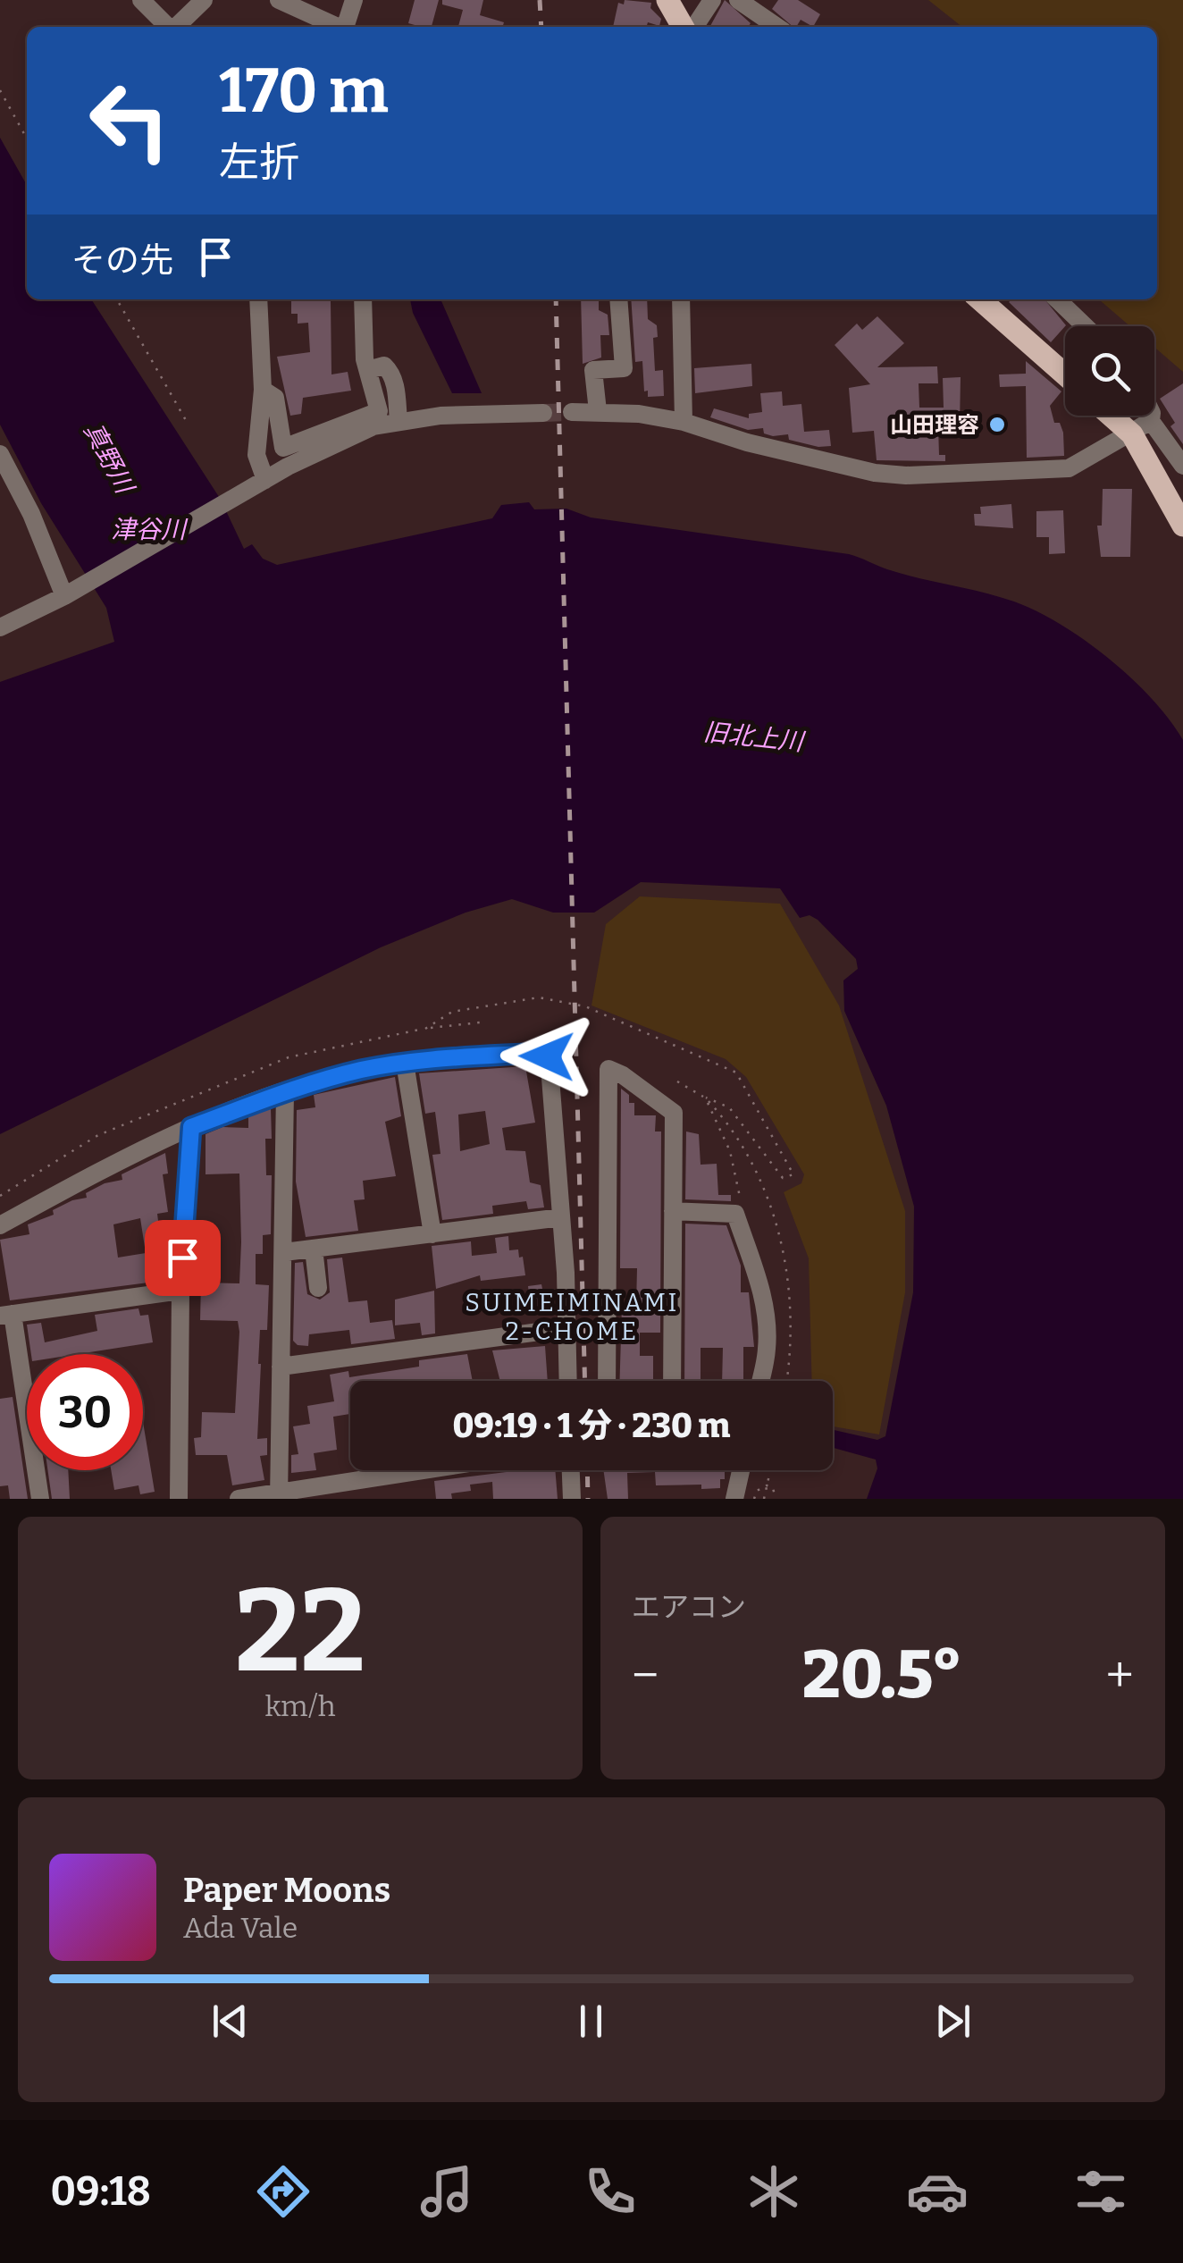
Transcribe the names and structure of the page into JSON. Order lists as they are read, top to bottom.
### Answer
{
  "districts": ["SUIMEIMINAMI 2-CHOME"],
  "water": ["真野川", "津谷川", "旧北上川"],
  "places": ["山田理容"],
  "page": {
    "turn": ["170 m", "左折"],
    "then": "その先",
    "limit": "30",
    "trip": "09:19 · 1 分 · 230 m",
    "tile": [
      ["22", "km/h"],
      "エアコン"
    ],
    "heat": ["−", "20.5°", "+"],
    "song": ["Paper Moons", "Ada Vale"],
    "tabs": "09:18"
  }
}
